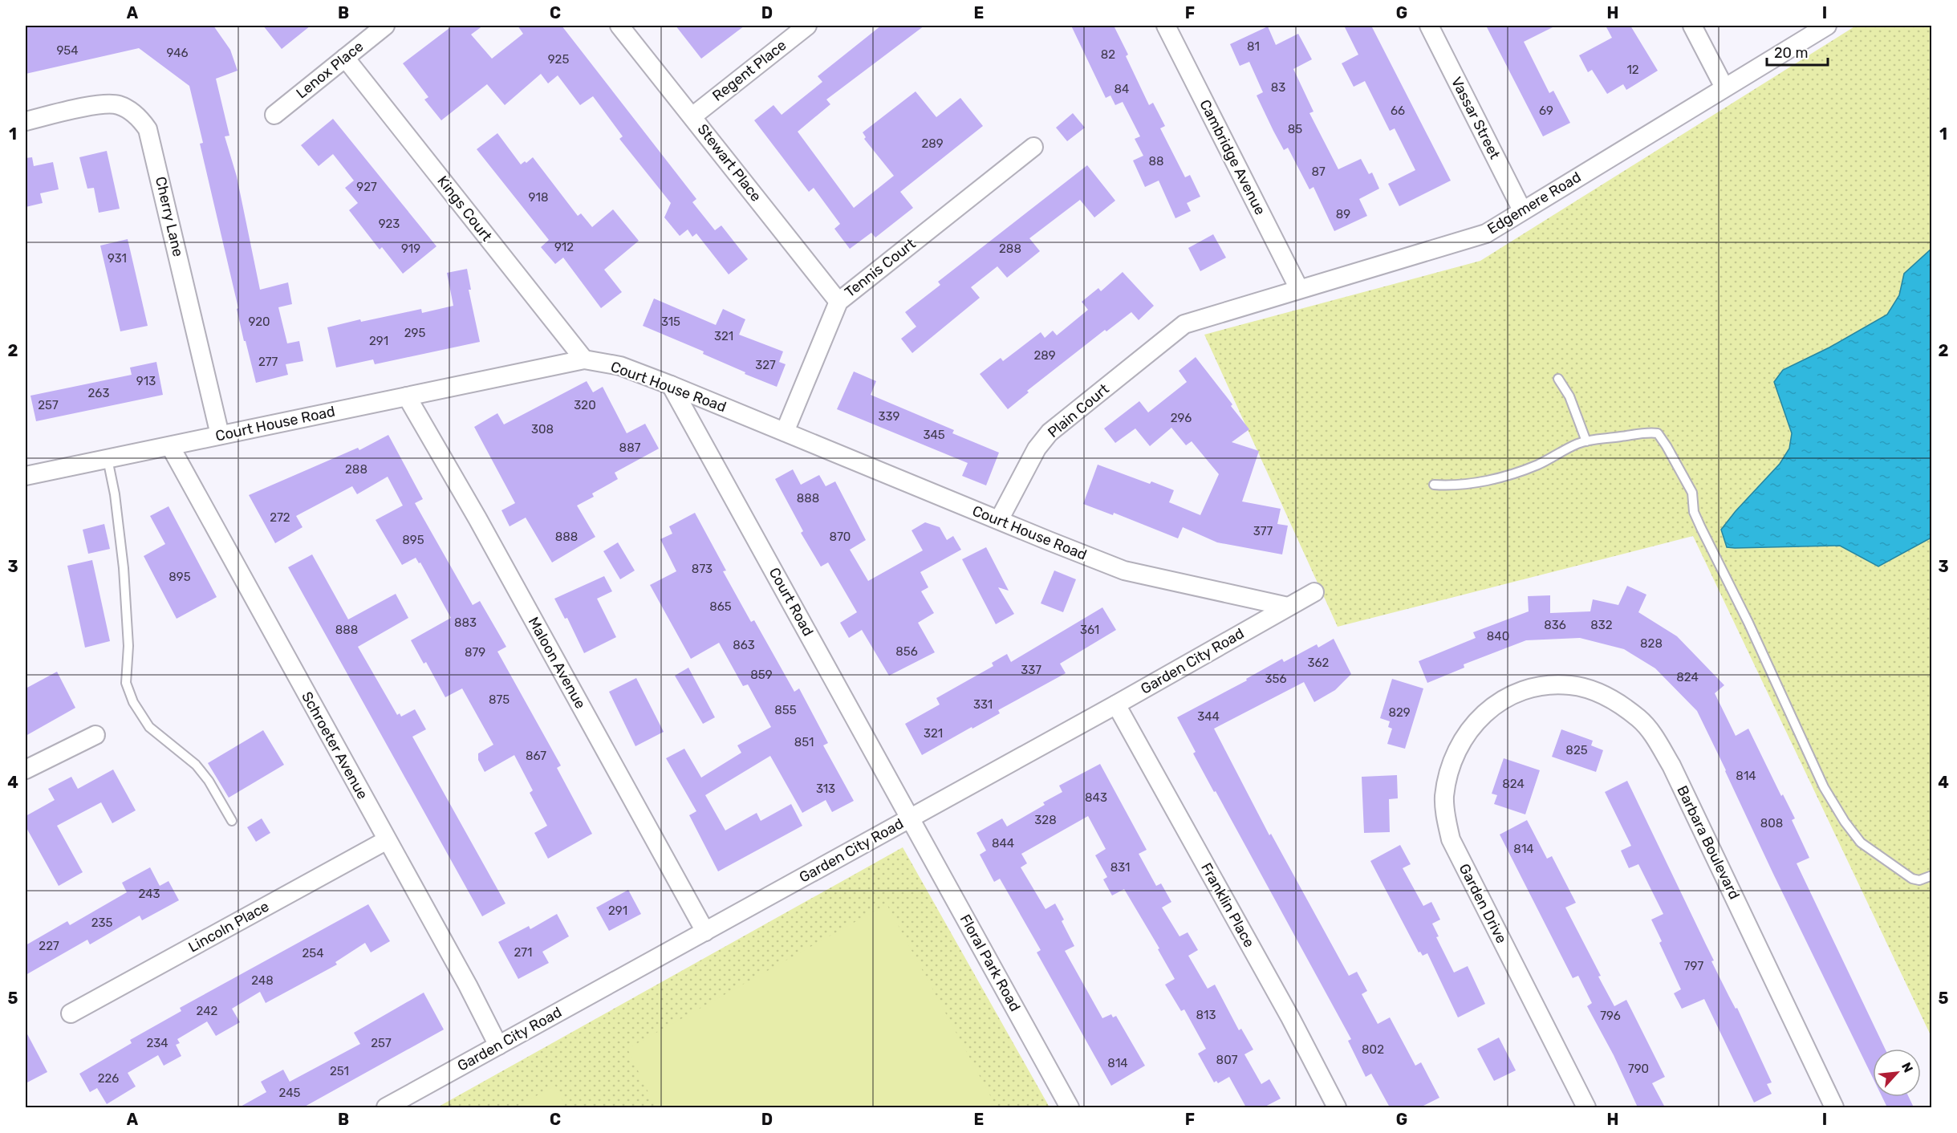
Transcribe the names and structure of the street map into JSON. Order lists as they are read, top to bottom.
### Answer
{
  "streets": {
    "street": [
      "Lenox Place",
      "Regent Place",
      "Vassar Street",
      "Cambridge Avenue",
      "Stewart Place",
      "Edgemere Road",
      "Kings Court",
      "Cherry Lane",
      "Tennis Court",
      "Court House Road",
      "Plain Court",
      "Court Road",
      "Garden City Road",
      "Maloon Avenue",
      "Schroeter Avenue",
      "Barbara Boulevard",
      "Garden Drive",
      "Franklin Place",
      "Lincoln Place",
      "Floral Park Road"
    ]
  },
  "crossings": [
    ["Lenox Place", "Kings Court"],
    ["Regent Place", "Stewart Place"],
    ["Vassar Street", "Edgemere Road"],
    ["Cambridge Avenue", "Edgemere Road"],
    ["Stewart Place", "Tennis Court"],
    ["Edgemere Road", "Plain Court"],
    ["Kings Court", "Court House Road"],
    ["Cherry Lane", "Court House Road"],
    ["Tennis Court", "Court House Road"],
    ["Court House Road", "Plain Court"],
    ["Court House Road", "Court Road"],
    ["Court House Road", "Garden City Road"],
    ["Court House Road", "Maloon Avenue"],
    ["Court House Road", "Schroeter Avenue"],
    ["Court Road", "Garden City Road"],
    ["Court Road", "Floral Park Road"],
    ["Garden City Road", "Maloon Avenue"],
    ["Garden City Road", "Schroeter Avenue"],
    ["Garden City Road", "Franklin Place"],
    ["Garden City Road", "Floral Park Road"],
    ["Schroeter Avenue", "Lincoln Place"],
    ["Barbara Boulevard", "Garden Drive"]
  ],
  "house_numbers": [
    "81",
    "954",
    "946",
    "82",
    "925",
    "12",
    "83",
    "84",
    "66",
    "69",
    "85",
    "289",
    "88",
    "87",
    "927",
    "918",
    "89",
    "923",
    "912",
    "919",
    "288",
    "931",
    "920",
    "315",
    "295",
    "321",
    "291",
    "289",
    "277",
    "327",
    "913",
    "263",
    "257",
    "320",
    "339",
    "296",
    "308",
    "345",
    "887",
    "288",
    "888",
    "272",
    "377",
    "888",
    "870",
    "895",
    "873",
    "895",
    "865",
    "883",
    "836",
    "832",
    "888",
    "361",
    "840",
    "828",
    "863",
    "856",
    "879",
    "362",
    "337",
    "859",
    "824",
    "356",
    "875",
    "331",
    "855",
    "829",
    "344",
    "321",
    "851",
    "825",
    "867",
    "814",
    "824",
    "313",
    "843",
    "328",
    "808",
    "844",
    "814",
    "831",
    "243",
    "291",
    "235",
    "227",
    "271",
    "254",
    "797",
    "248",
    "242",
    "813",
    "796",
    "234",
    "257",
    "802",
    "807",
    "814",
    "790",
    "251",
    "226",
    "245"
  ],
  "scale_bar": "20 m",
  "north": "top right",
  "grid": {
    "columns": [
      "A",
      "B",
      "C",
      "D",
      "E",
      "F",
      "G",
      "H",
      "I"
    ],
    "rows": [
      "1",
      "2",
      "3",
      "4",
      "5"
    ]
  }
}
